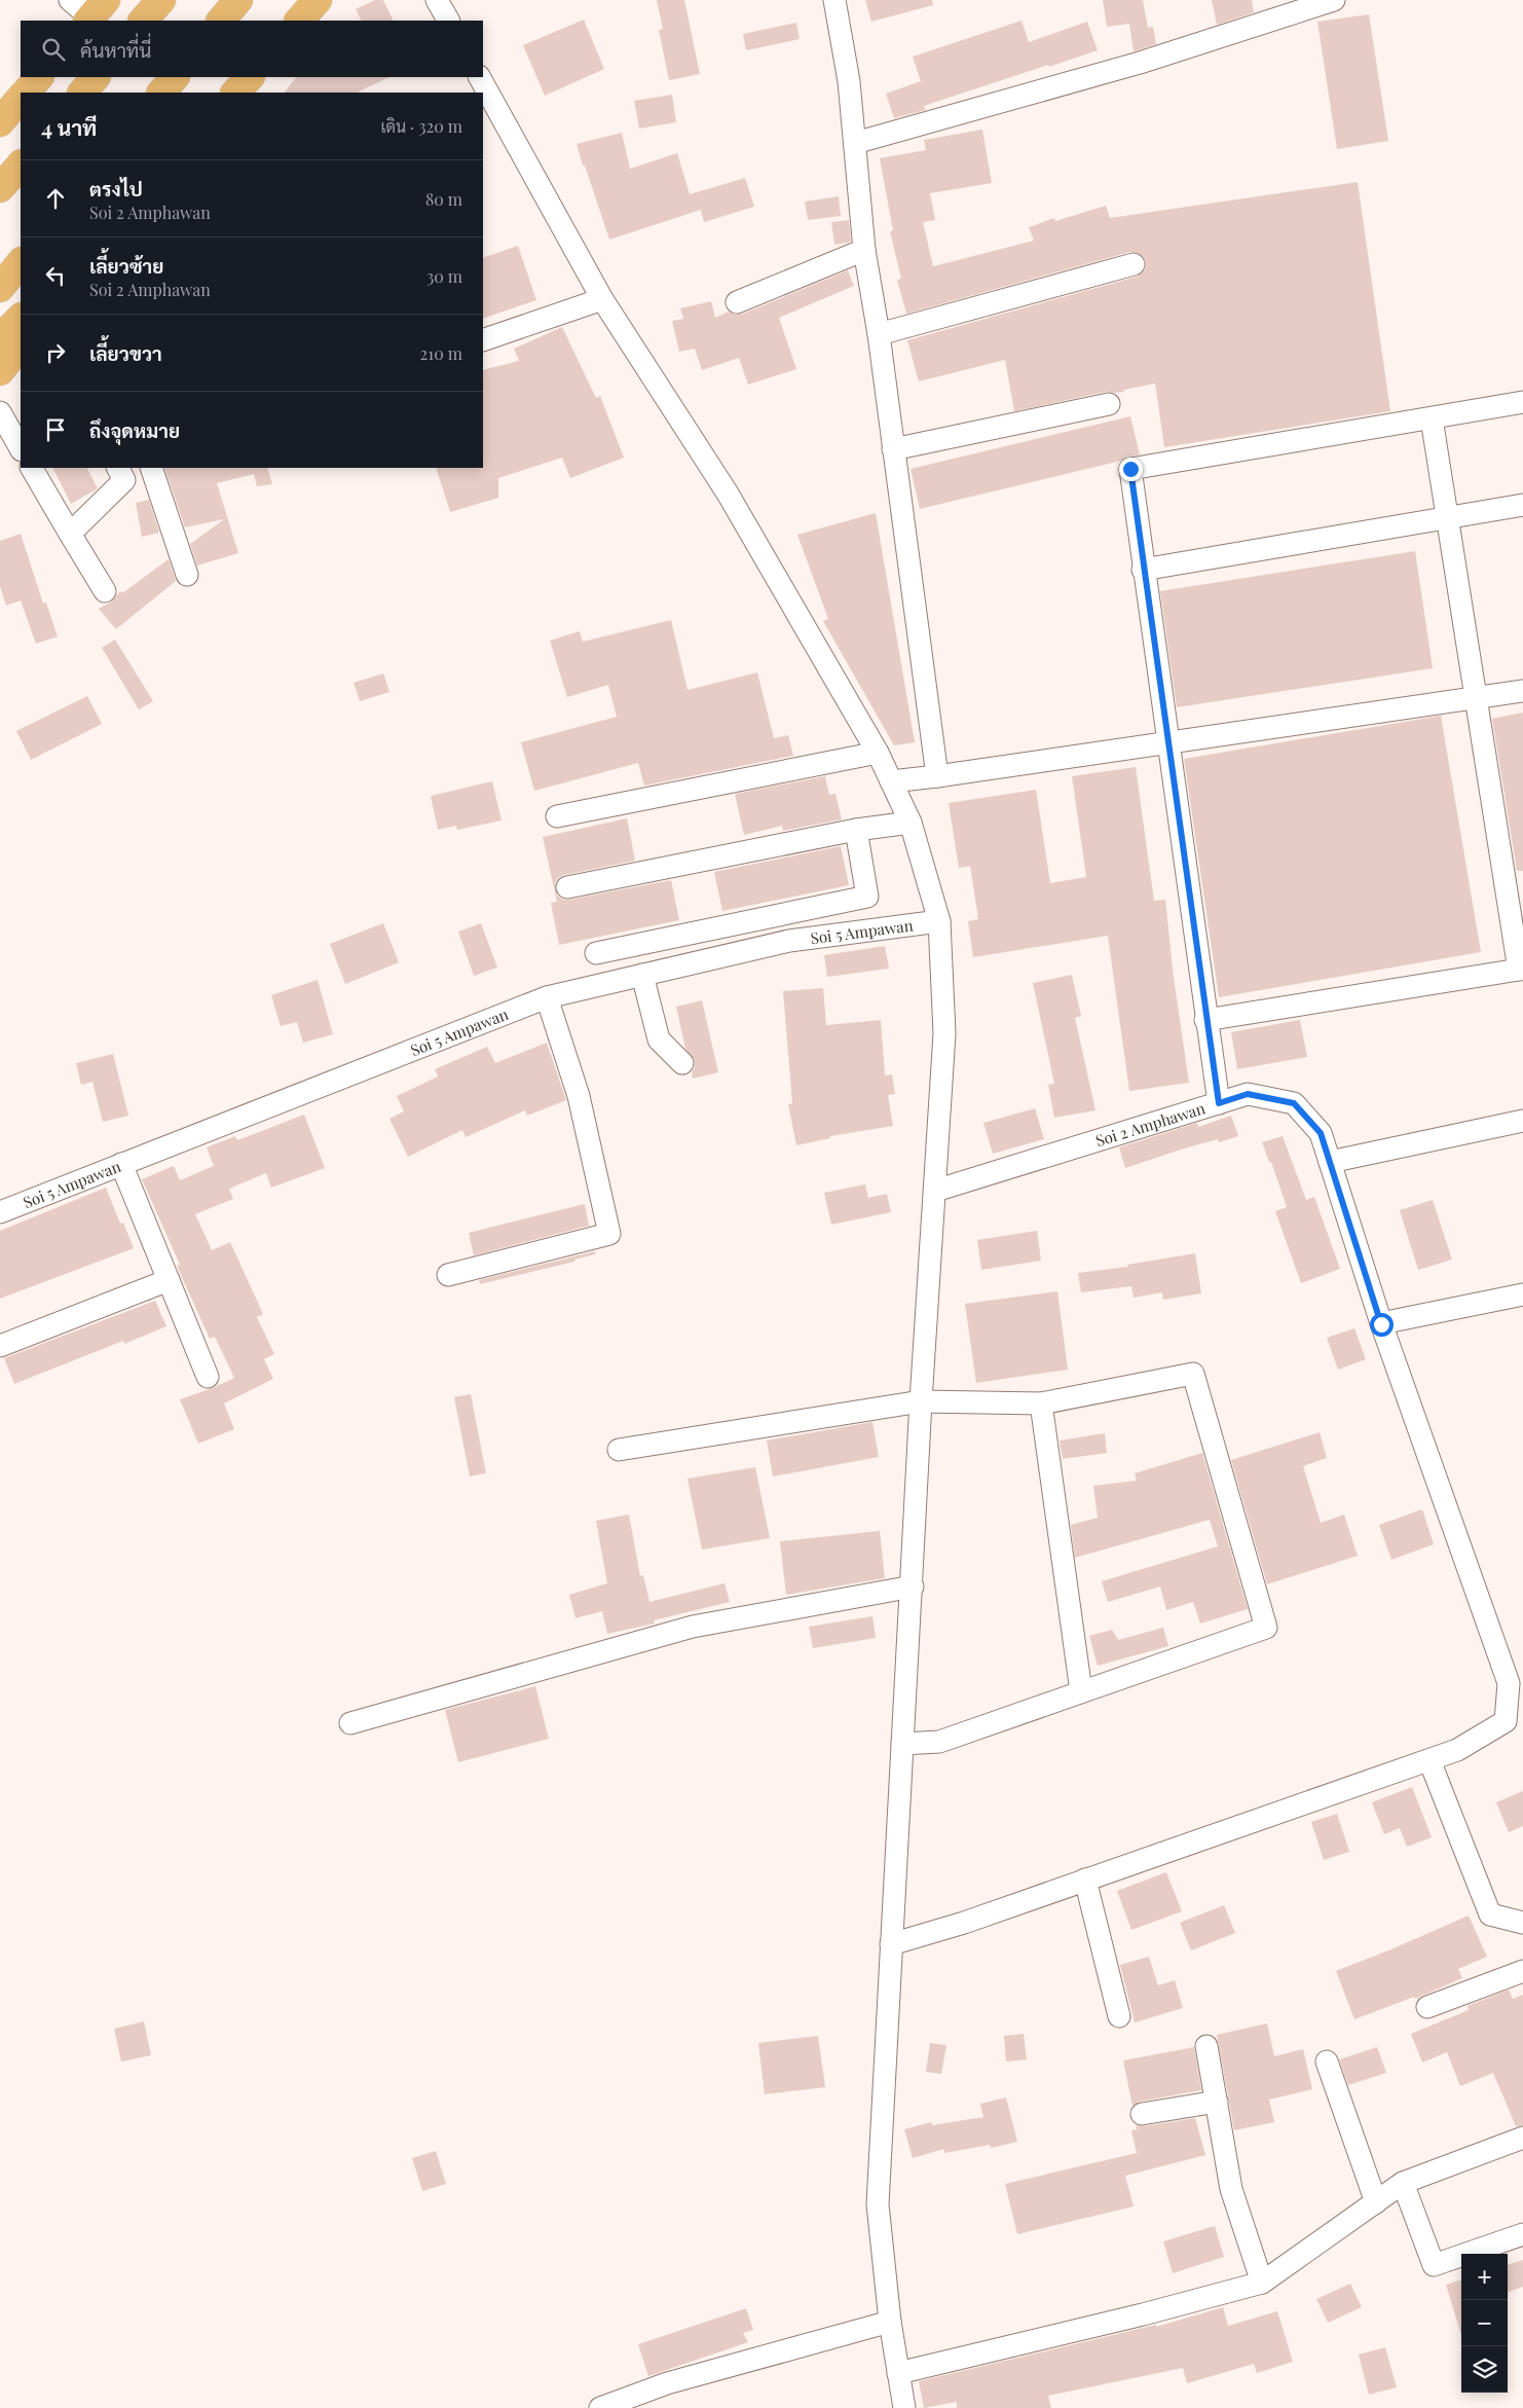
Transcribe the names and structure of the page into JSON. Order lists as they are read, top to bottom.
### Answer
{
  "streets": {
    "street": ["Soi 5 Ampawan", "Soi 2 Amphawan"]
  },
  "page": {
    "search": "ค้นหาที่นี่",
    "heading": ["4 นาที", "เดิน · 320 m"],
    "list": [
      ["ตรงไป", "Soi 2 Amphawan", "80 m"],
      ["เลี้ยวซ้าย", "Soi 2 Amphawan", "30 m"],
      ["เลี้ยวขวา", "210 m"],
      "ถึงจุดหมาย"
    ],
    "map_buttons": ["+", "−"]
  }
}
